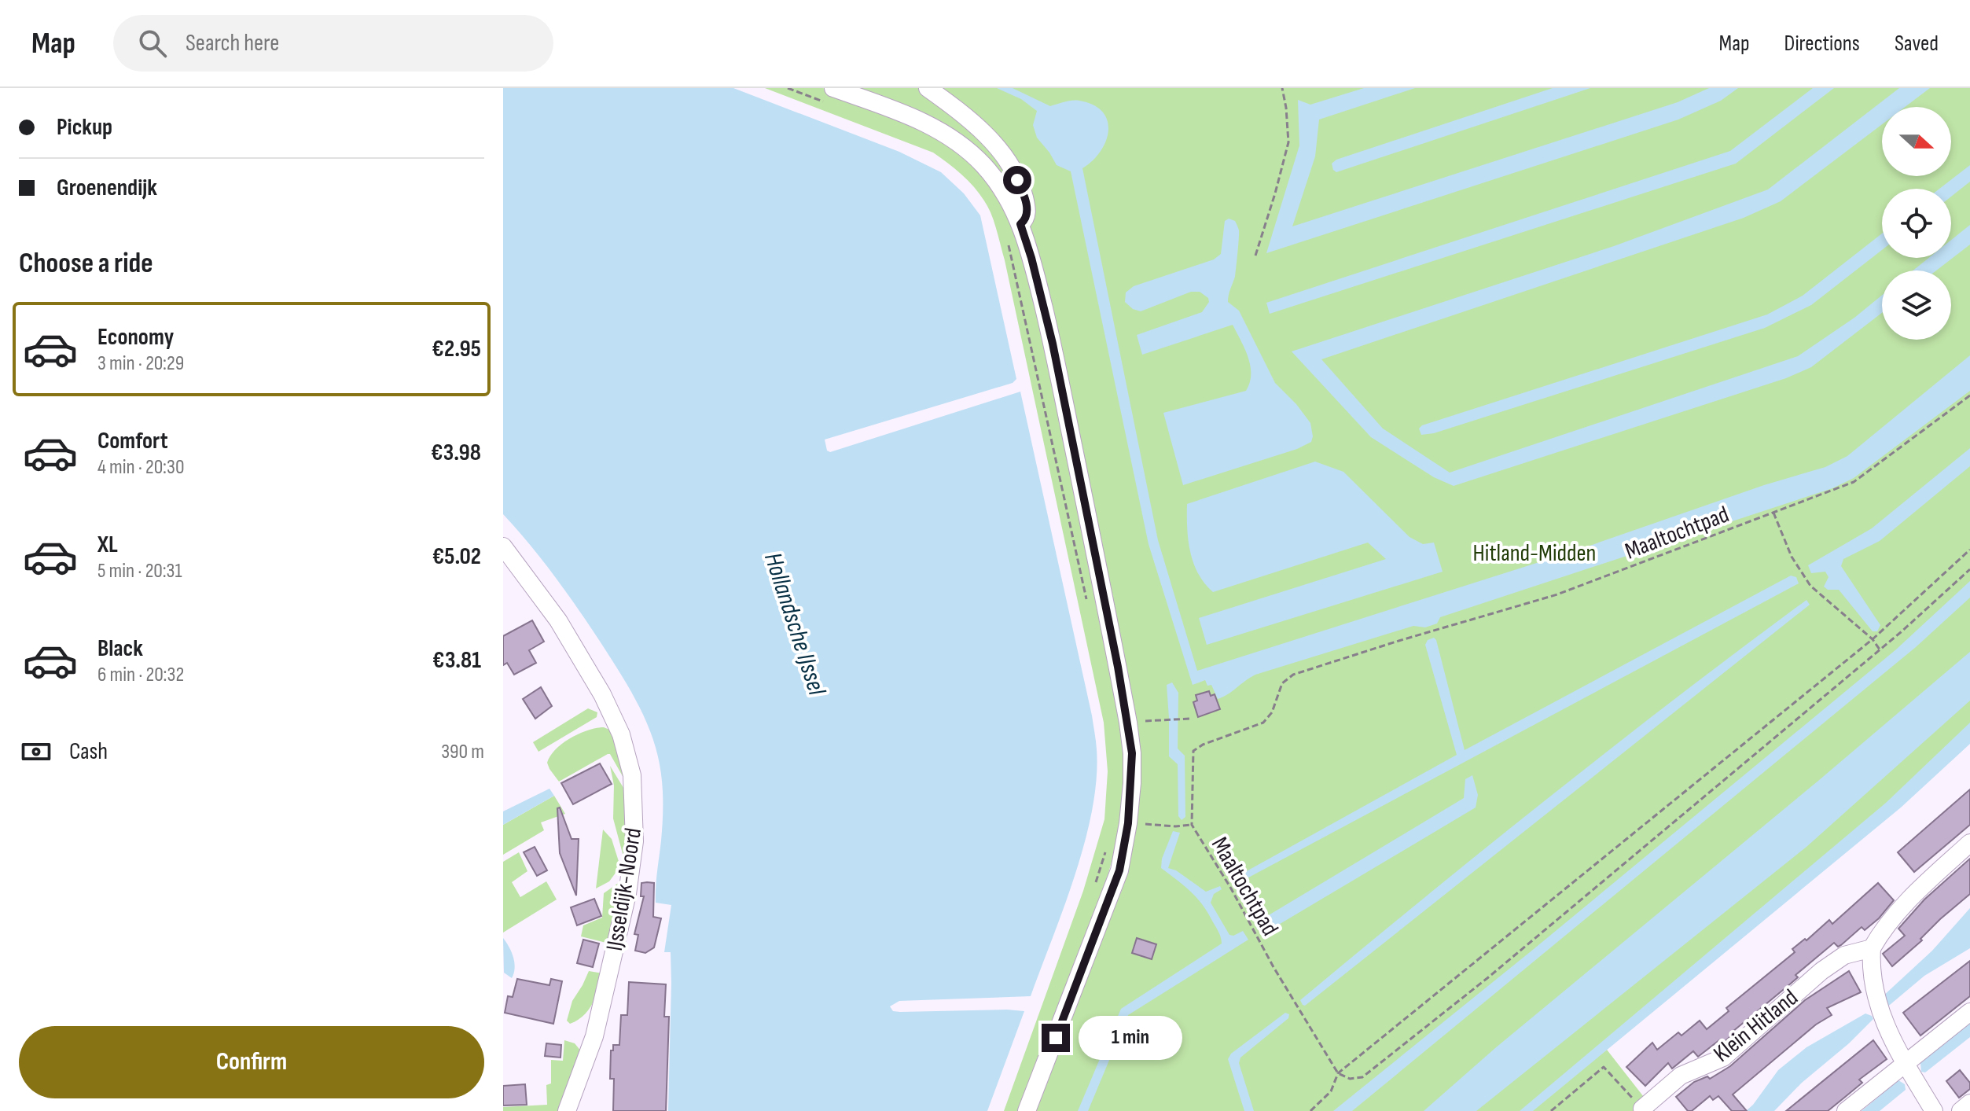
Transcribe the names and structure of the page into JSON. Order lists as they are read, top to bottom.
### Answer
{
  "streets": {
    "street": ["IJsseldijk-Noord", "Klein Hitland"],
    "path": ["Maaltochtpad"]
  },
  "water": ["Hollandsche IJssel"],
  "parks": ["Hitland-Midden"],
  "north": "right",
  "page": {
    "header": "Map",
    "search": "Search here",
    "nav": ["Map", "Directions", "Saved"],
    "banner": ["Pickup", "Groenendijk"],
    "heading": "Choose a ride",
    "list": [
      {
        "name": "Economy",
        "note": "3 min · 20:29",
        "value": "€2.95"
      },
      {
        "name": "Comfort",
        "note": "4 min · 20:30",
        "value": "€3.98"
      },
      {
        "name": "XL",
        "note": "5 min · 20:31",
        "value": "€5.02"
      },
      {
        "name": "Black",
        "note": "6 min · 20:32",
        "value": "€3.81"
      }
    ],
    "pay": ["Cash", "390 m"],
    "buttons": "Confirm",
    "bubble": "1 min"
  }
}
